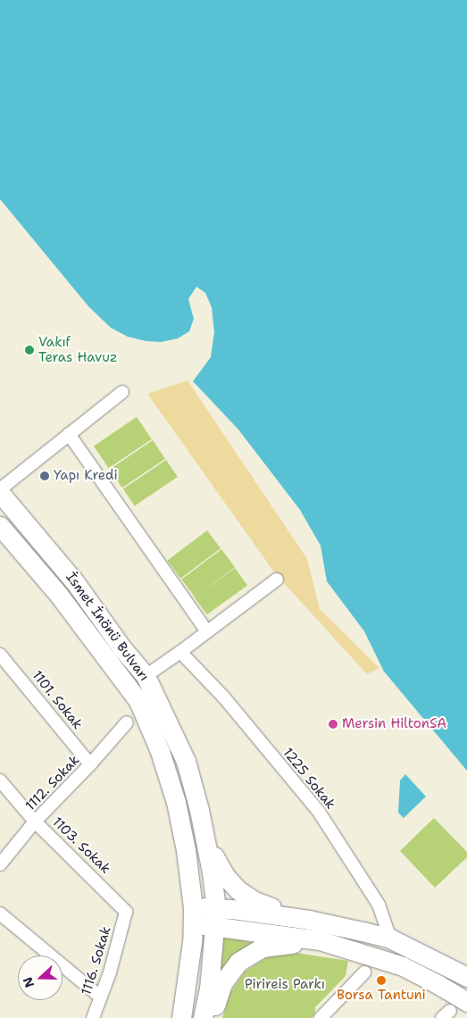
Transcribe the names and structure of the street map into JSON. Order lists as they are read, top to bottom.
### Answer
{
  "streets": {
    "main road": ["İsmet İnönü Bulvarı"],
    "street": [
      "1101. Sokak",
      "1225 Sokak",
      "1112. Sokak",
      "1103. Sokak",
      "1116. Sokak"
    ]
  },
  "crossings": [
    ["1101. Sokak", "1112. Sokak"],
    ["1112. Sokak", "1103. Sokak"],
    ["1103. Sokak", "1116. Sokak"]
  ],
  "parks": ["Pirireis Parkı"],
  "places": [
    "Vakıf Teras Havuz",
    "Yapı Kredi",
    "Mersin HiltonSA",
    "Borsa Tantuni"
  ],
  "north": "left"
}
